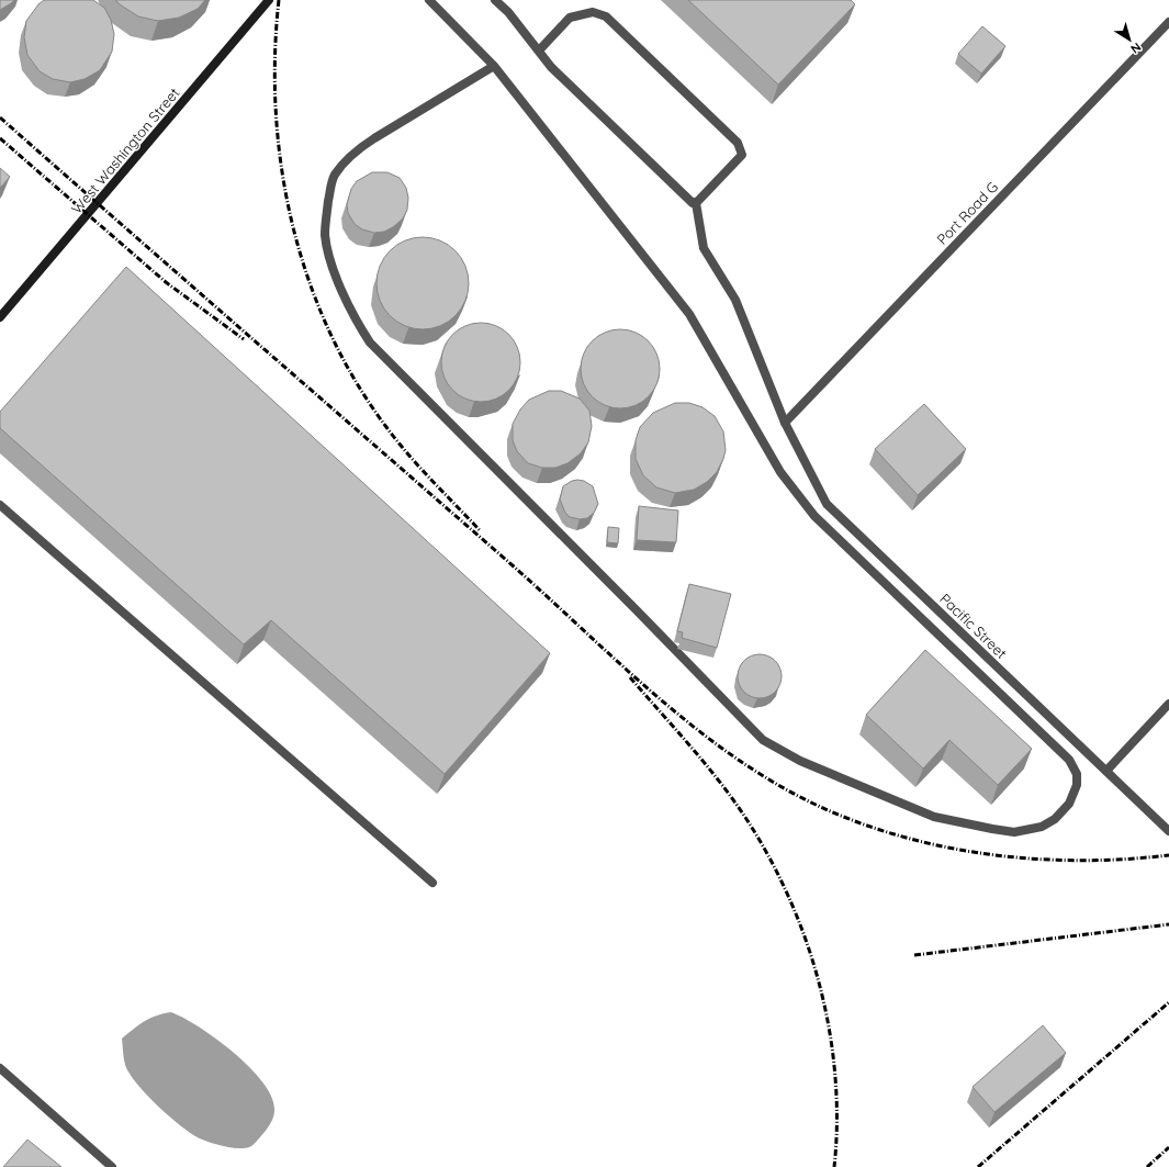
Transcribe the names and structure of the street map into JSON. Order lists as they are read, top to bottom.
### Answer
{
  "streets": {
    "street": ["West Washington Street", "Port Road G", "Pacific Street"]
  },
  "crossings": [
    ["Port Road G", "Pacific Street"]
  ],
  "north": "bottom right"
}
